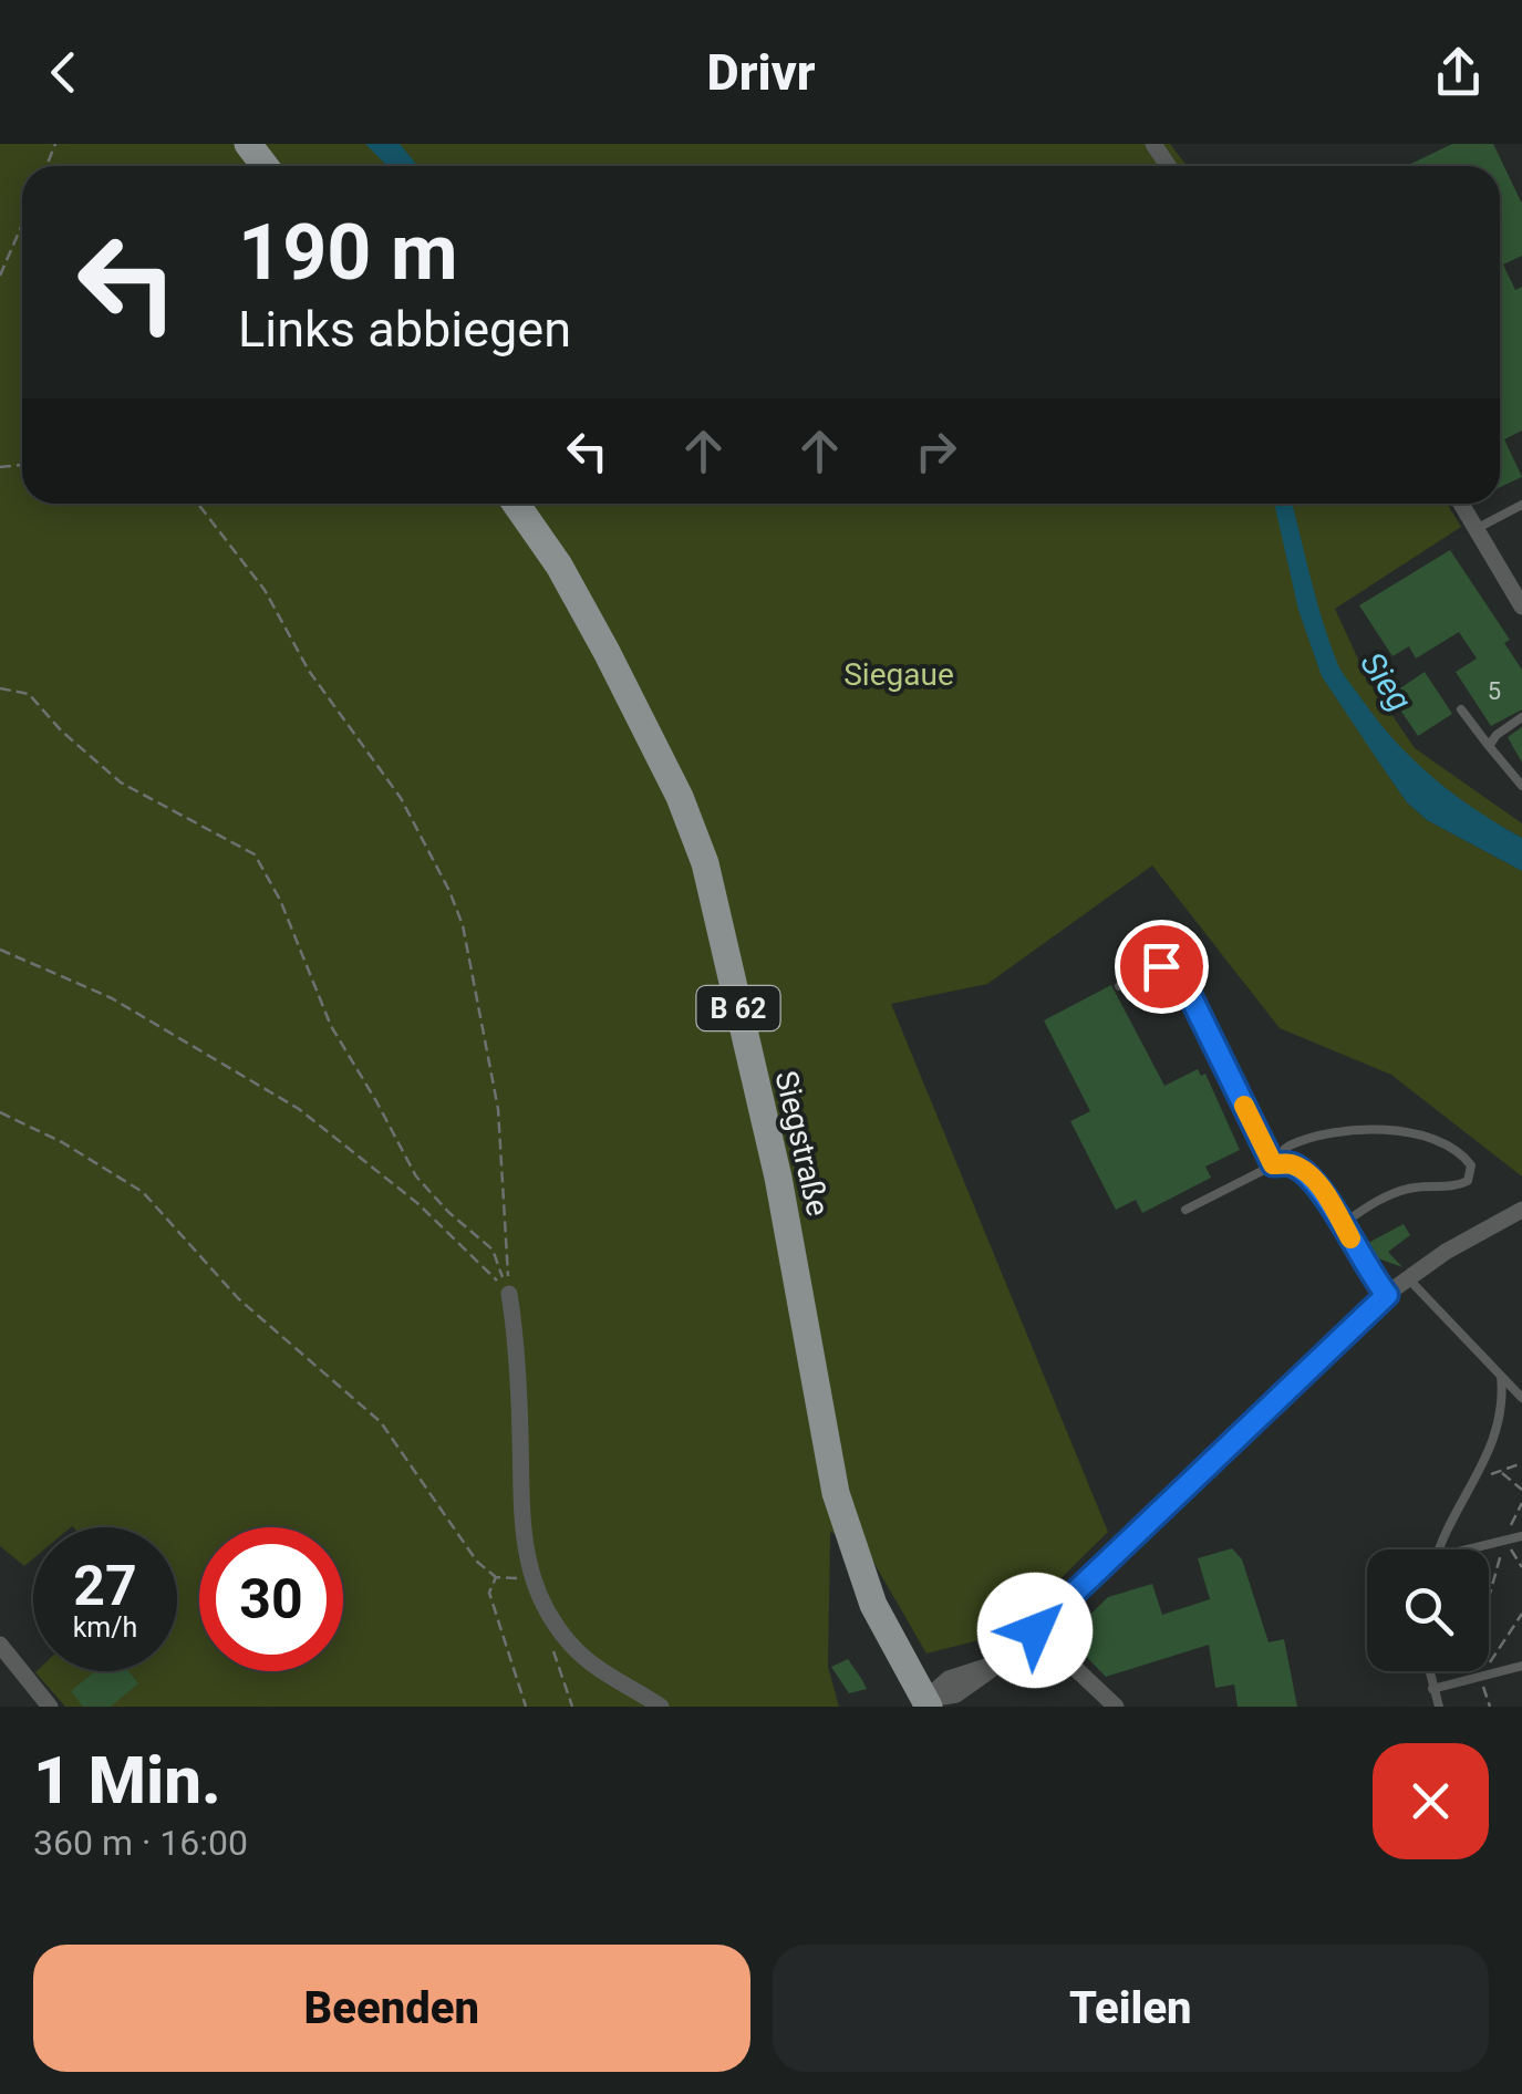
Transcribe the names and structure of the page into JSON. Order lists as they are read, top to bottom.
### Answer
{
  "streets": {
    "main road": ["B 62", "Siegstraße"]
  },
  "water": ["Sieg"],
  "parks": ["Siegaue"],
  "house_numbers": ["5"],
  "page": {
    "header": "Drivr",
    "turn": ["190 m", "Links abbiegen"],
    "speed": "27 km/h",
    "limit": "30",
    "heading": ["1 Min.", "360 m · 16:00"],
    "buttons": ["Beenden", "Teilen"]
  }
}
